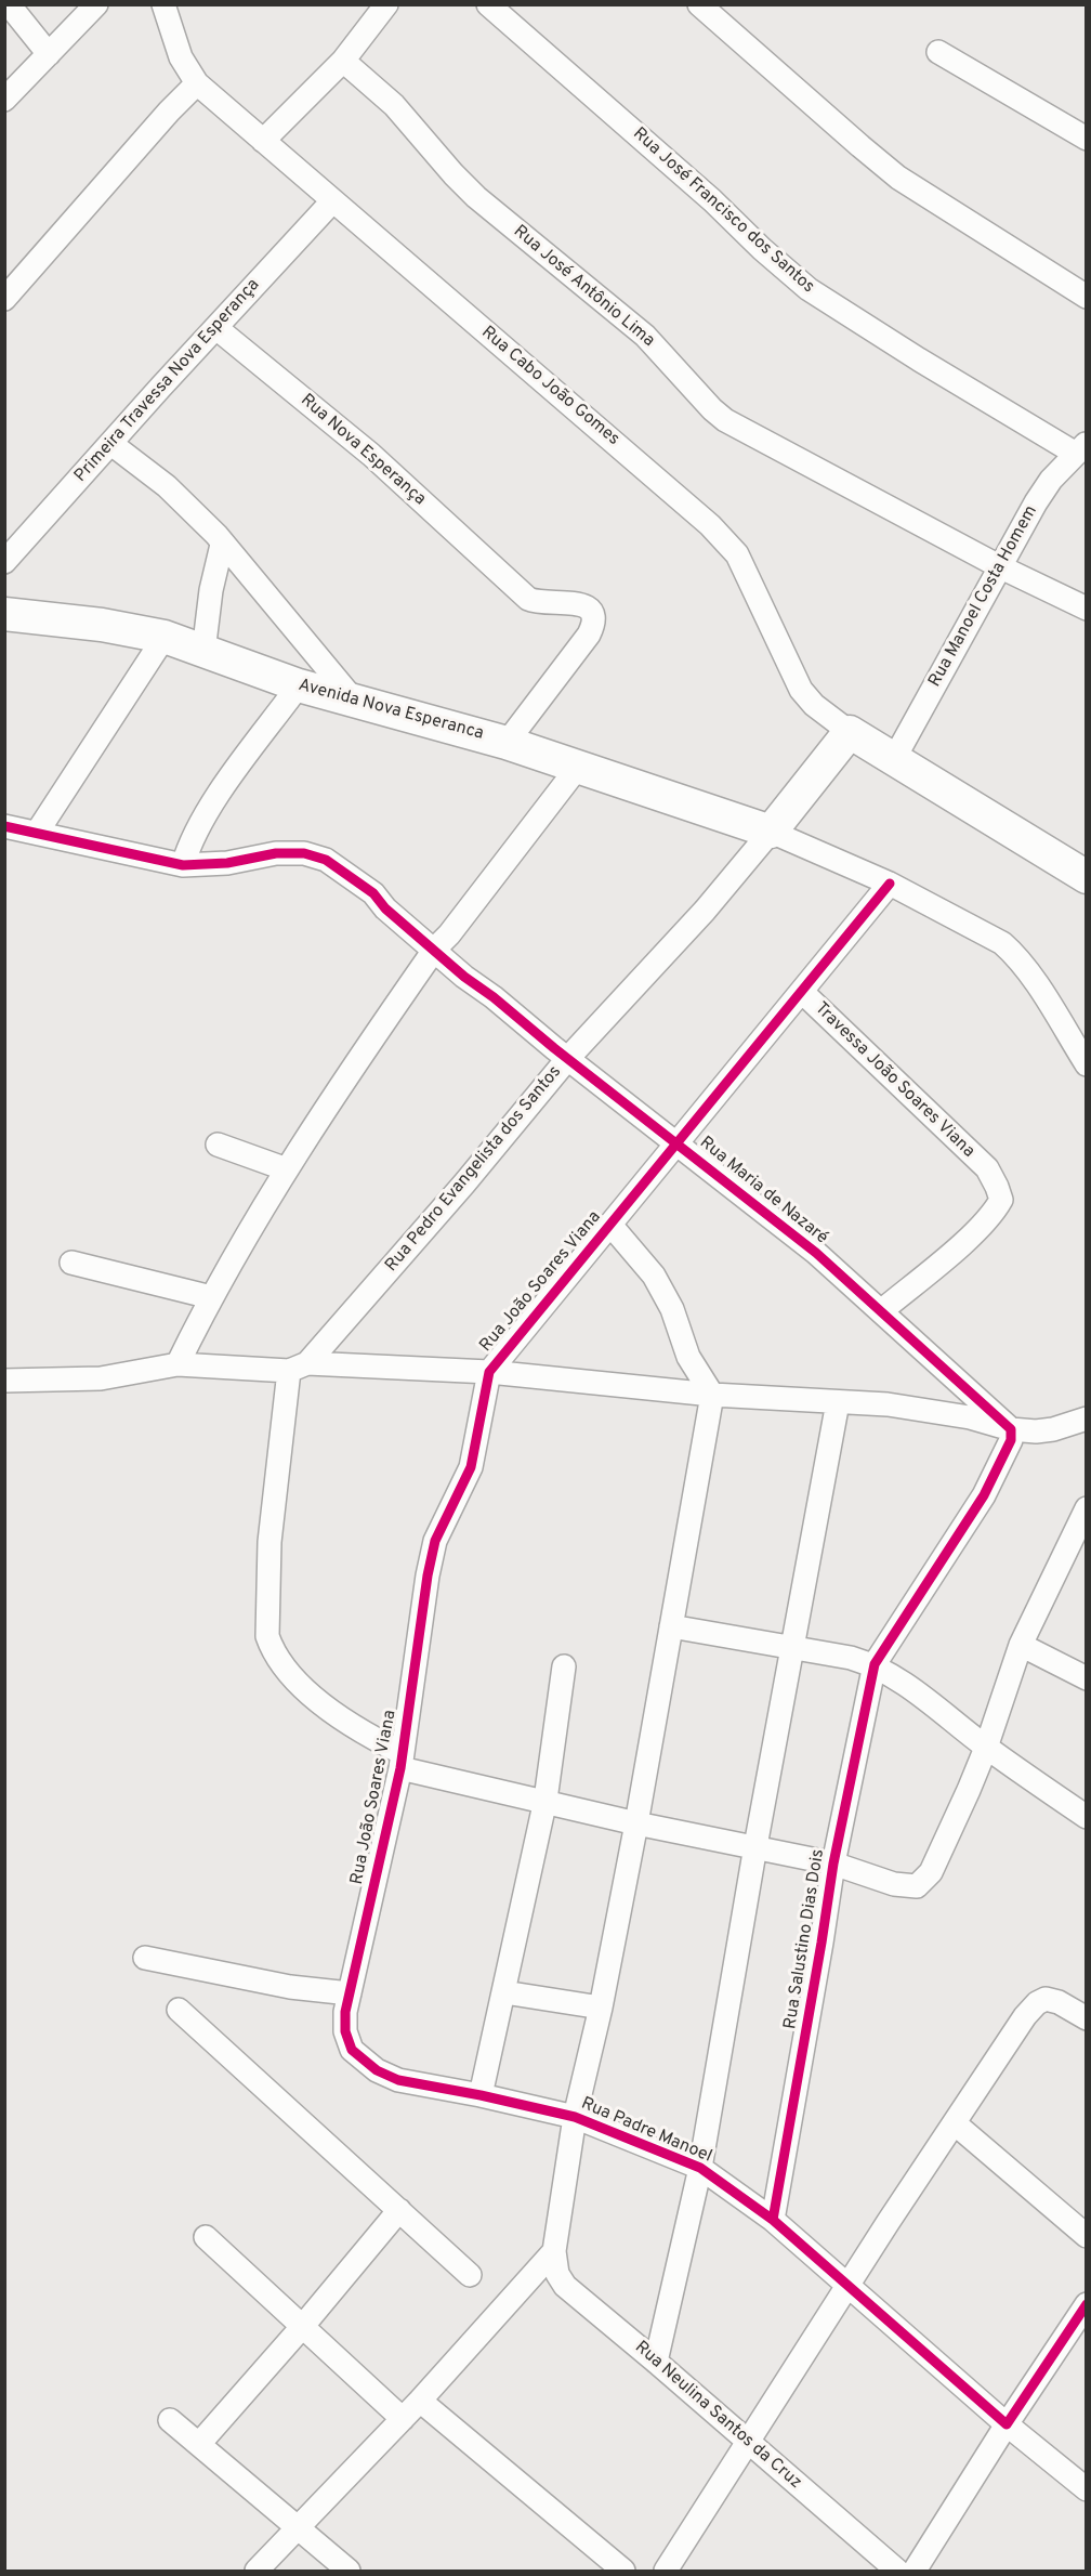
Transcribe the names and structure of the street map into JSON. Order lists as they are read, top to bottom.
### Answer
{
  "streets": {
    "main road": ["Avenida Nova Esperanca"],
    "street": [
      "Rua José Francisco dos Santos",
      "Rua José Antônio Lima",
      "Primeira Travessa Nova Esperança",
      "Rua Cabo João Gomes",
      "Rua Nova Esperança",
      "Rua Manoel Costa Homem",
      "Travessa João Soares Viana",
      "Rua Pedro Evangelista dos Santos",
      "Rua Maria de Nazaré",
      "Rua João Soares Viana",
      "Rua Salustino Dias Dois",
      "Rua Padre Manoel",
      "Rua Neulina Santos da Cruz"
    ]
  },
  "crossings": [
    ["Rua José Francisco dos Santos", "Rua Manoel Costa Homem"],
    ["Rua José Antônio Lima", "Rua Manoel Costa Homem"],
    ["Primeira Travessa Nova Esperança", "Rua Cabo João Gomes"],
    ["Primeira Travessa Nova Esperança", "Rua Nova Esperança"],
    ["Rua Nova Esperança", "Avenida Nova Esperanca"],
    ["Avenida Nova Esperanca", "Rua Pedro Evangelista dos Santos"],
    ["Travessa João Soares Viana", "Rua Maria de Nazaré"],
    ["Travessa João Soares Viana", "Rua João Soares Viana"],
    ["Rua Pedro Evangelista dos Santos", "Rua Maria de Nazaré"],
    ["Rua Maria de Nazaré", "Rua João Soares Viana"],
    ["Rua João Soares Viana", "Rua Padre Manoel"],
    ["Rua Salustino Dias Dois", "Rua Padre Manoel"]
  ]
}
